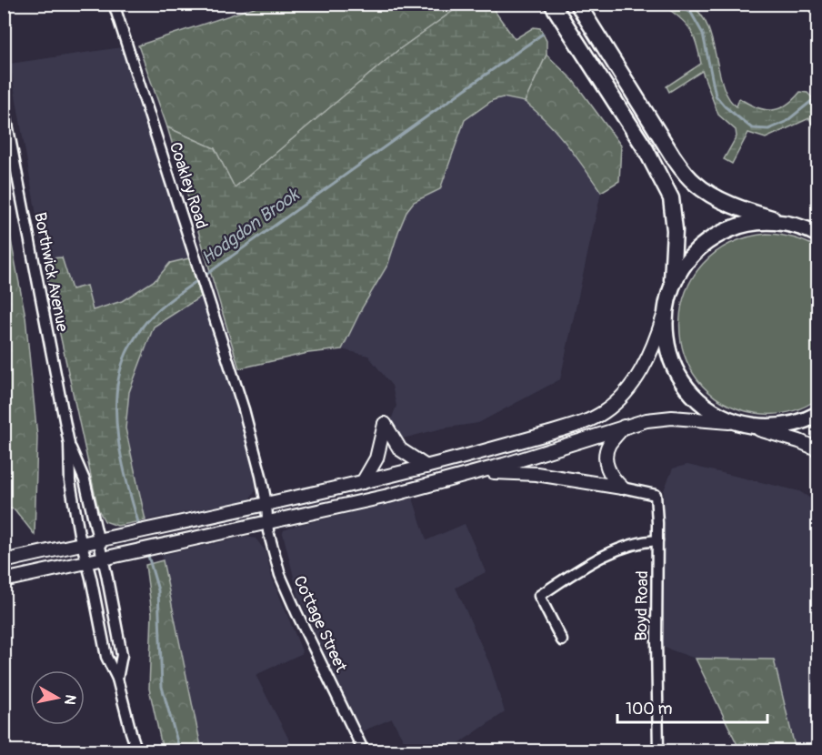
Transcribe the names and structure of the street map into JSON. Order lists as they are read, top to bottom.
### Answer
{
  "streets": {
    "street": [
      "Coakley Road",
      "Borthwick Avenue",
      "Boyd Road",
      "Cottage Street"
    ]
  },
  "crossings": [
    ["Coakley Road", "Cottage Street"]
  ],
  "water": ["Hodgdon Brook"],
  "scale_bar": "100 m",
  "north": "right"
}
